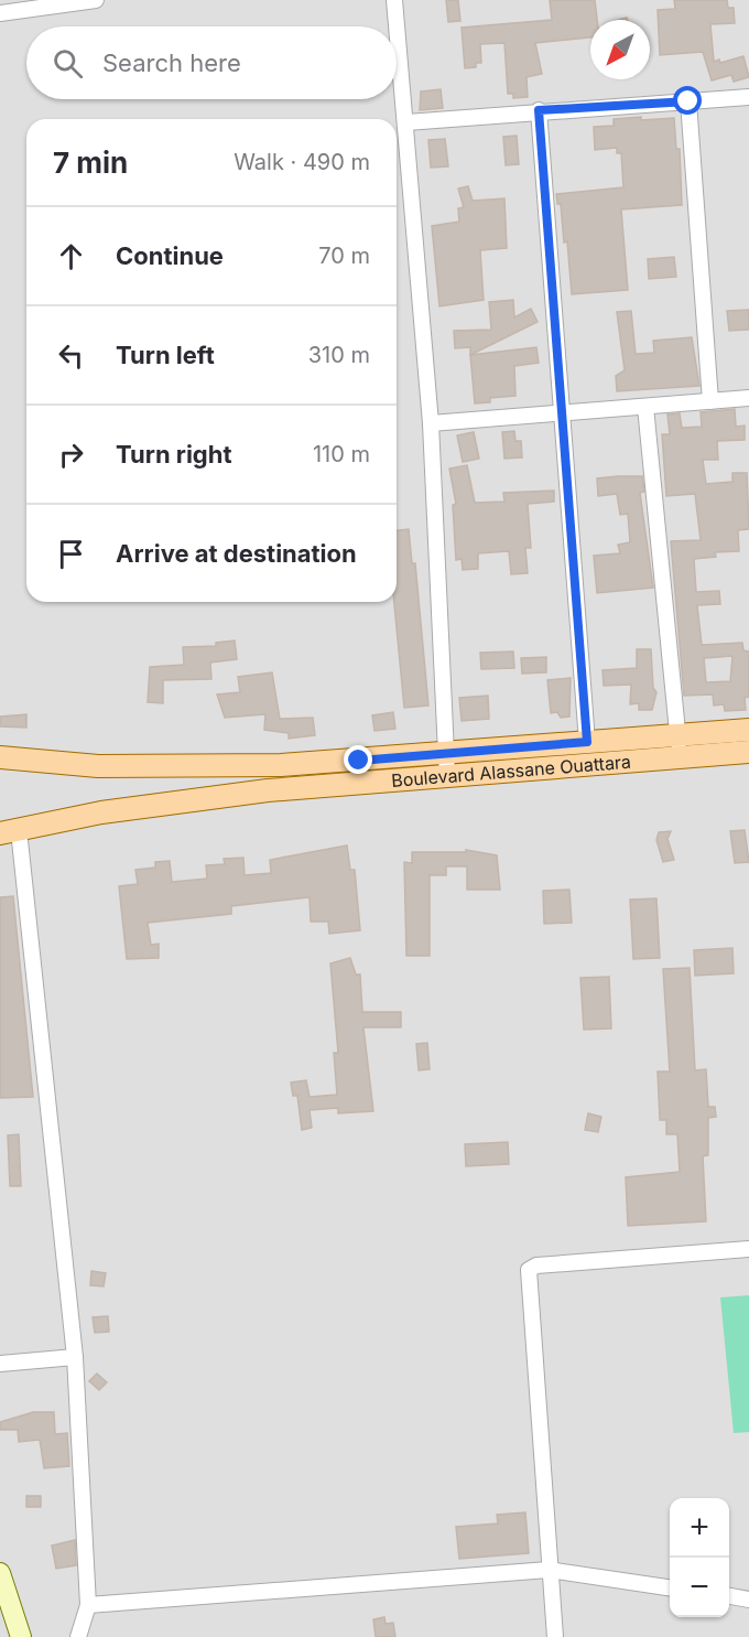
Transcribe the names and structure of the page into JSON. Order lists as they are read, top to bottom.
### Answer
{
  "streets": {
    "main road": ["Boulevard Alassane Ouattara"]
  },
  "north": "bottom left",
  "page": {
    "search": "Search here",
    "heading": ["7 min", "Walk · 490 m"],
    "list": [
      ["Continue", "70 m"],
      ["Turn left", "310 m"],
      ["Turn right", "110 m"],
      "Arrive at destination"
    ],
    "map_buttons": ["+", "−"]
  }
}
